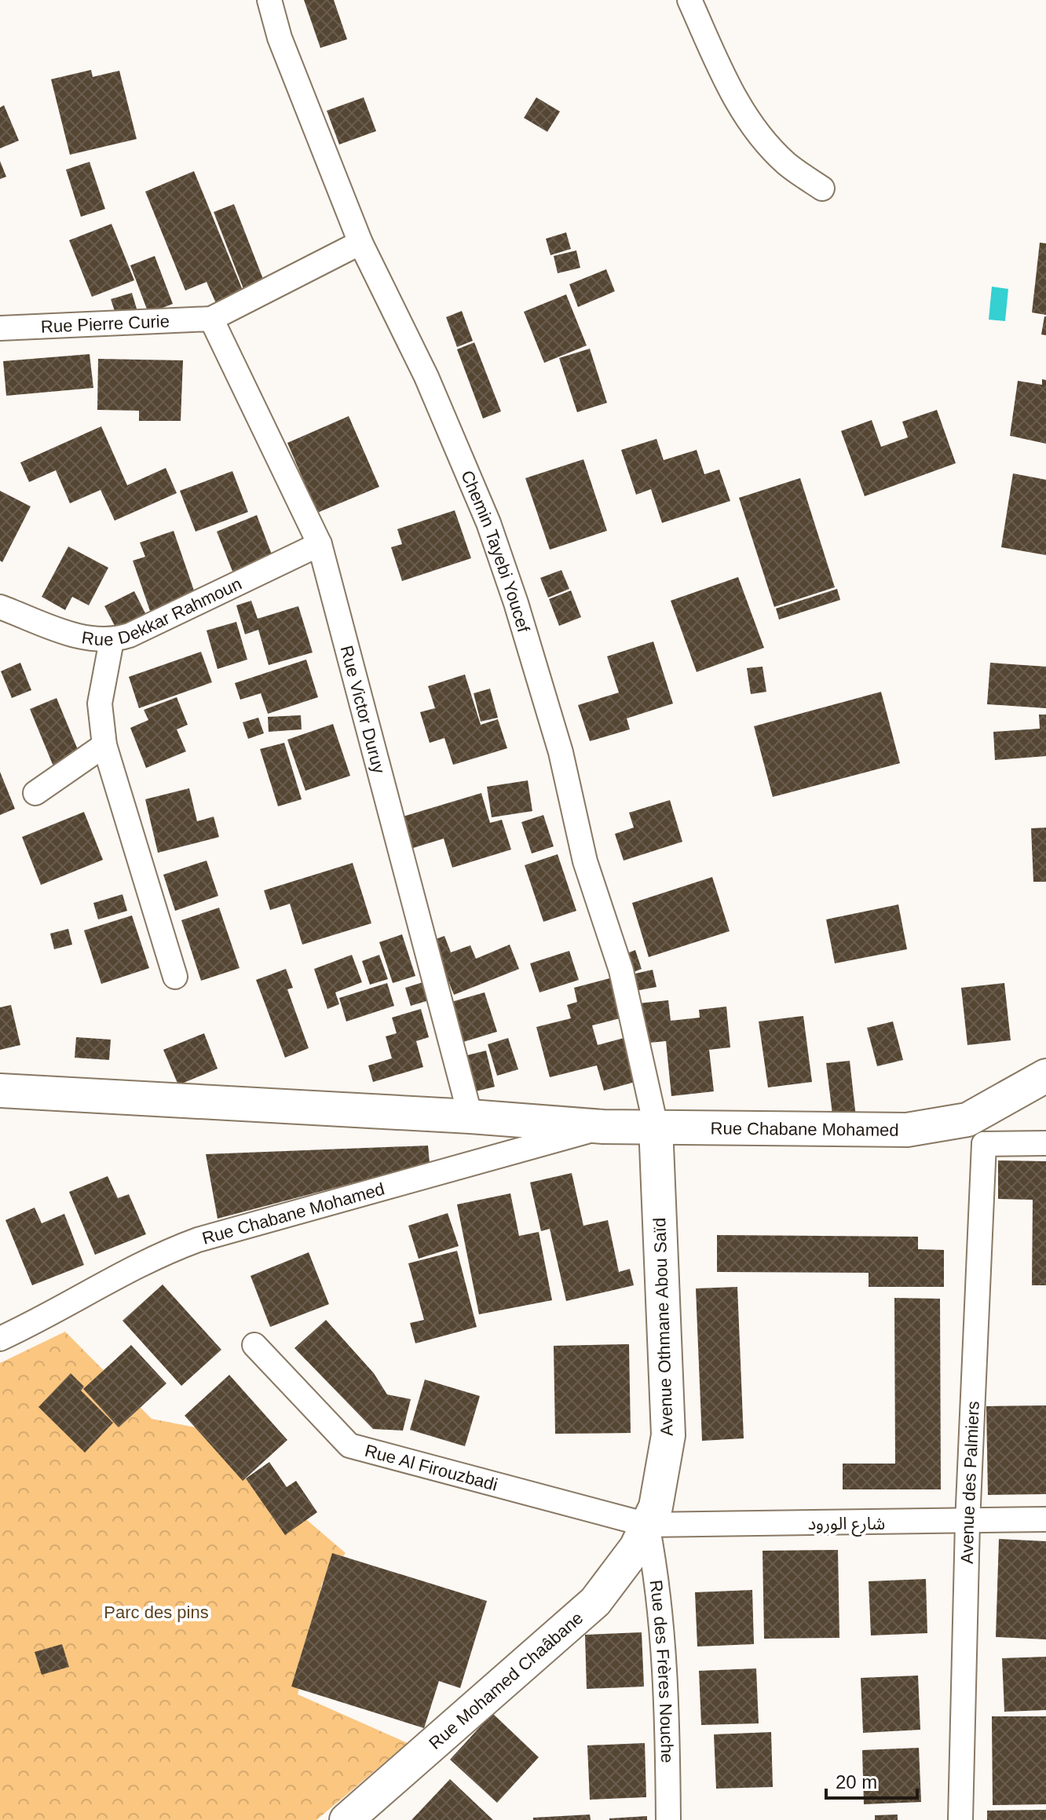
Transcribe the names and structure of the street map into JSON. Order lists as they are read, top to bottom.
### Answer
{
  "streets": {
    "main road": ["Rue Chabane Mohamed", "Avenue Othmane Abou Saïd", "Rue Mohamed Chaâbane"],
    "street": [
      "Rue Pierre Curie",
      "Chemin Tayebi Youcef",
      "Rue Dekkar Rahmoun",
      "Rue Victor Duruy",
      "Rue Al Firouzbadi",
      "Avenue des Palmiers",
      "شارع الورود",
      "Rue des Frères Nouche"
    ]
  },
  "crossings": [
    ["Rue Pierre Curie", "Rue Victor Duruy"],
    ["Chemin Tayebi Youcef", "Rue Chabane Mohamed"],
    ["Chemin Tayebi Youcef", "Avenue Othmane Abou Saïd"],
    ["Rue Dekkar Rahmoun", "Rue Victor Duruy"],
    ["Rue Victor Duruy", "Rue Chabane Mohamed"],
    ["Rue Chabane Mohamed", "Avenue Othmane Abou Saïd"],
    ["Rue Chabane Mohamed", "Avenue des Palmiers"],
    ["Avenue Othmane Abou Saïd", "Rue Al Firouzbadi"],
    ["Avenue Othmane Abou Saïd", "شارع الورود"],
    ["Avenue Othmane Abou Saïd", "Rue des Frères Nouche"],
    ["Avenue Othmane Abou Saïd", "Rue Mohamed Chaâbane"],
    ["Rue Al Firouzbadi", "شارع الورود"],
    ["Rue Al Firouzbadi", "Rue des Frères Nouche"],
    ["Rue Al Firouzbadi", "Rue Mohamed Chaâbane"],
    ["Avenue des Palmiers", "شارع الورود"],
    ["شارع الورود", "Rue des Frères Nouche"],
    ["شارع الورود", "Rue Mohamed Chaâbane"],
    ["Rue des Frères Nouche", "Rue Mohamed Chaâbane"]
  ],
  "parks": ["Parc des pins"],
  "scale_bar": "20 m"
}
